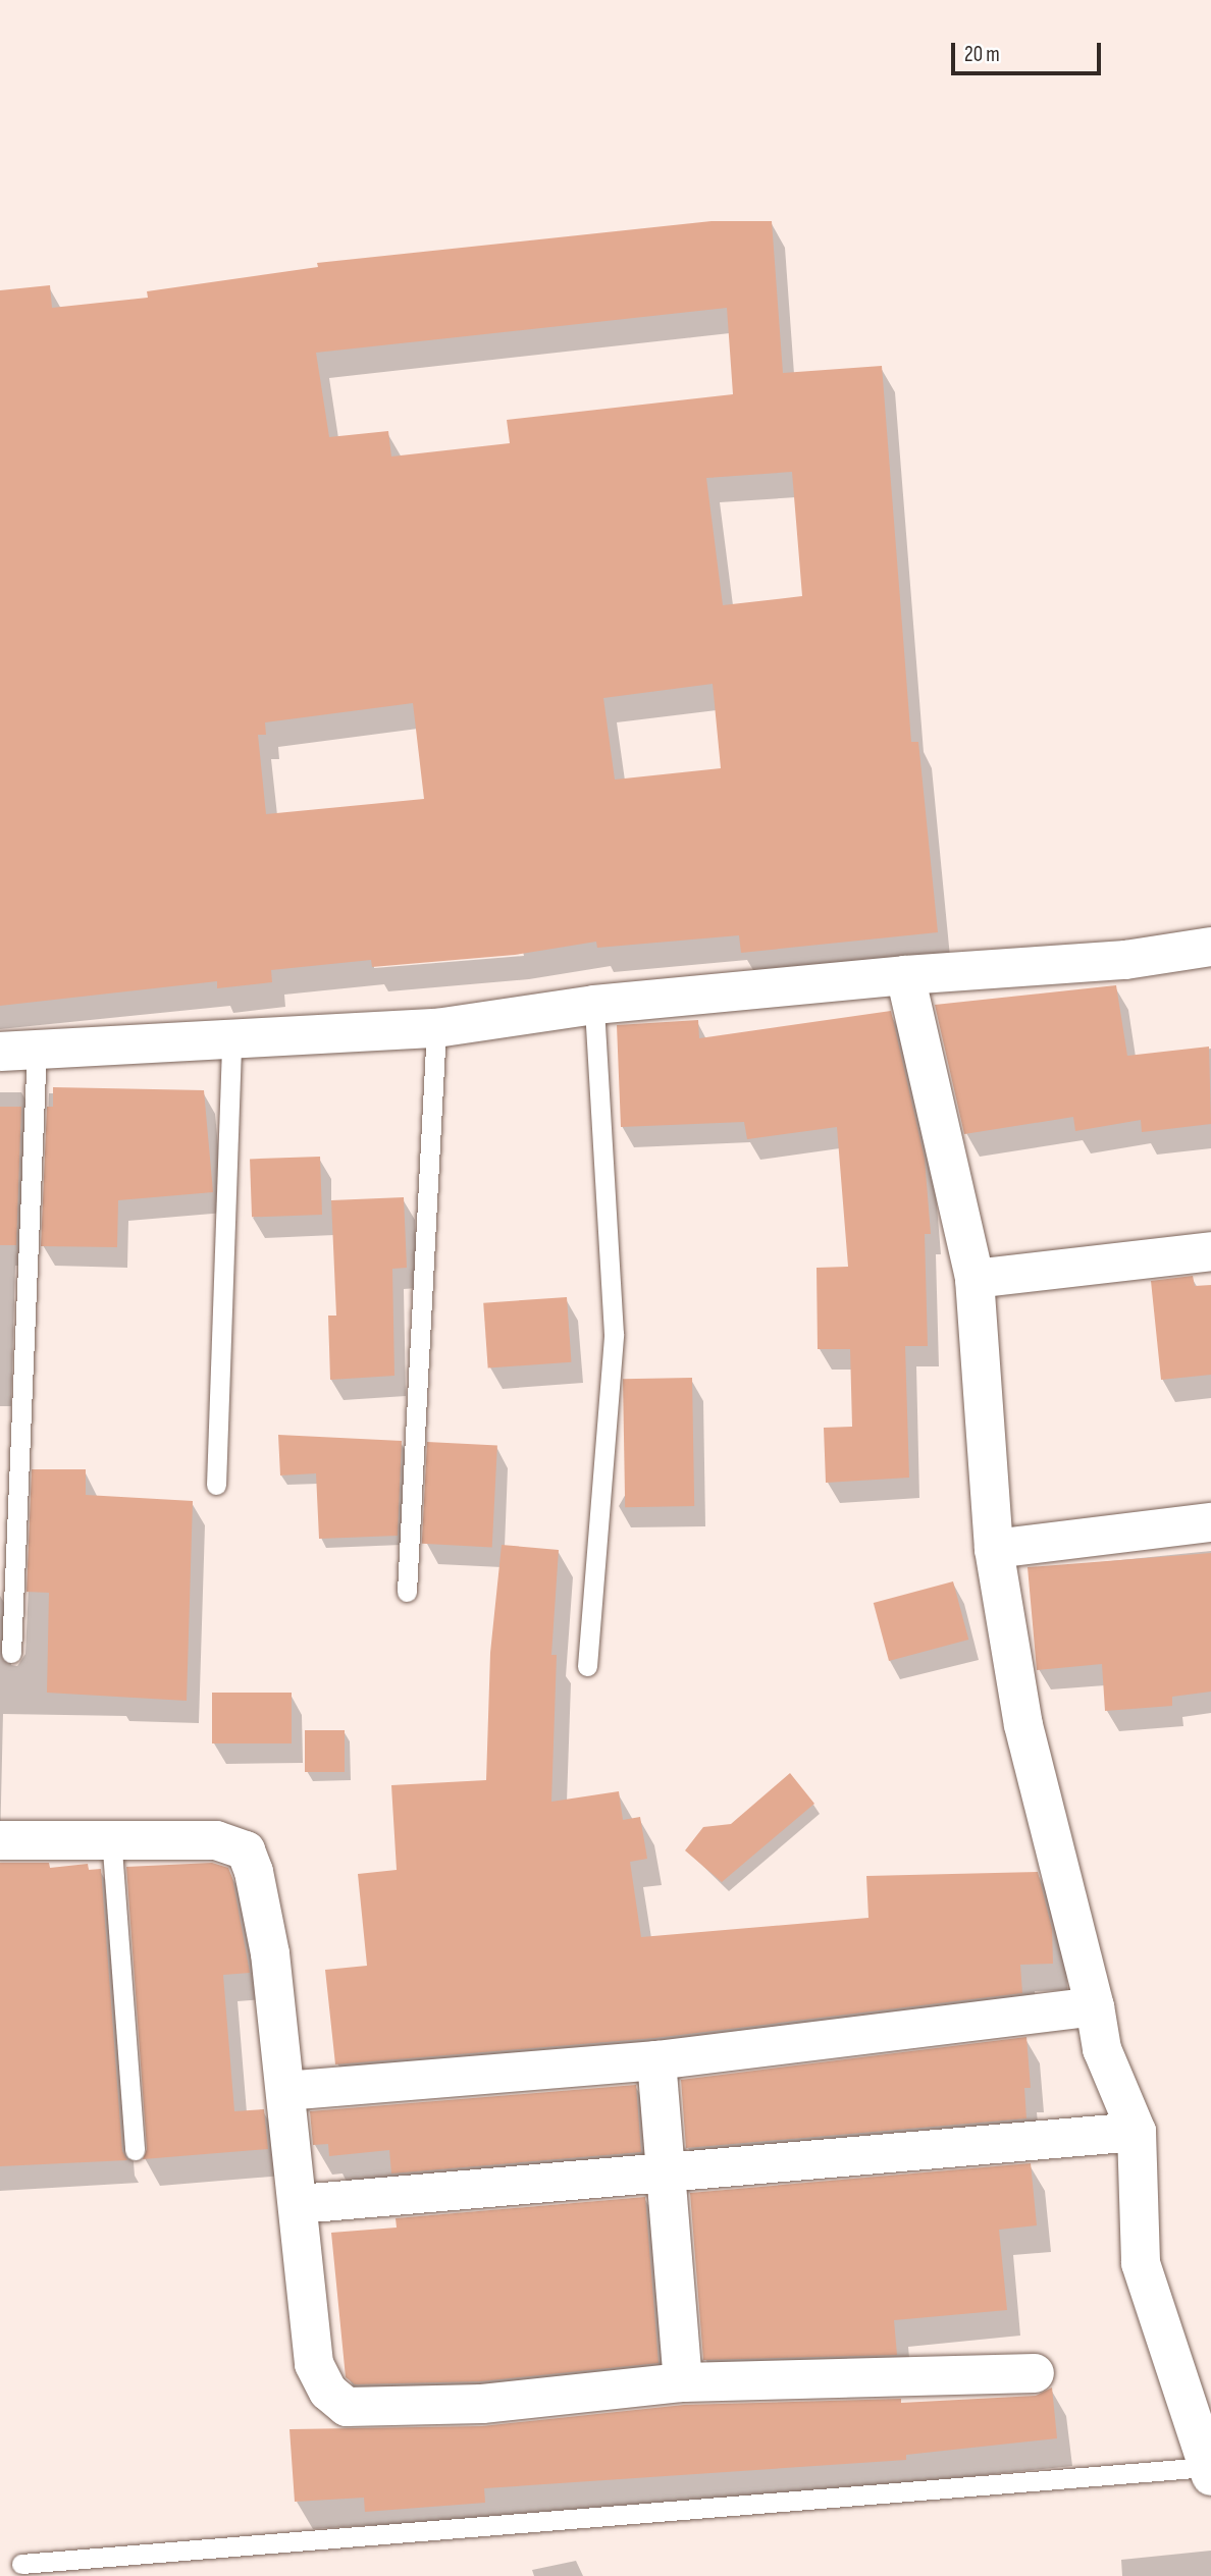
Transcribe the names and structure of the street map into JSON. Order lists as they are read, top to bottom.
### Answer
{
  "scale_bar": "20 m"
}
